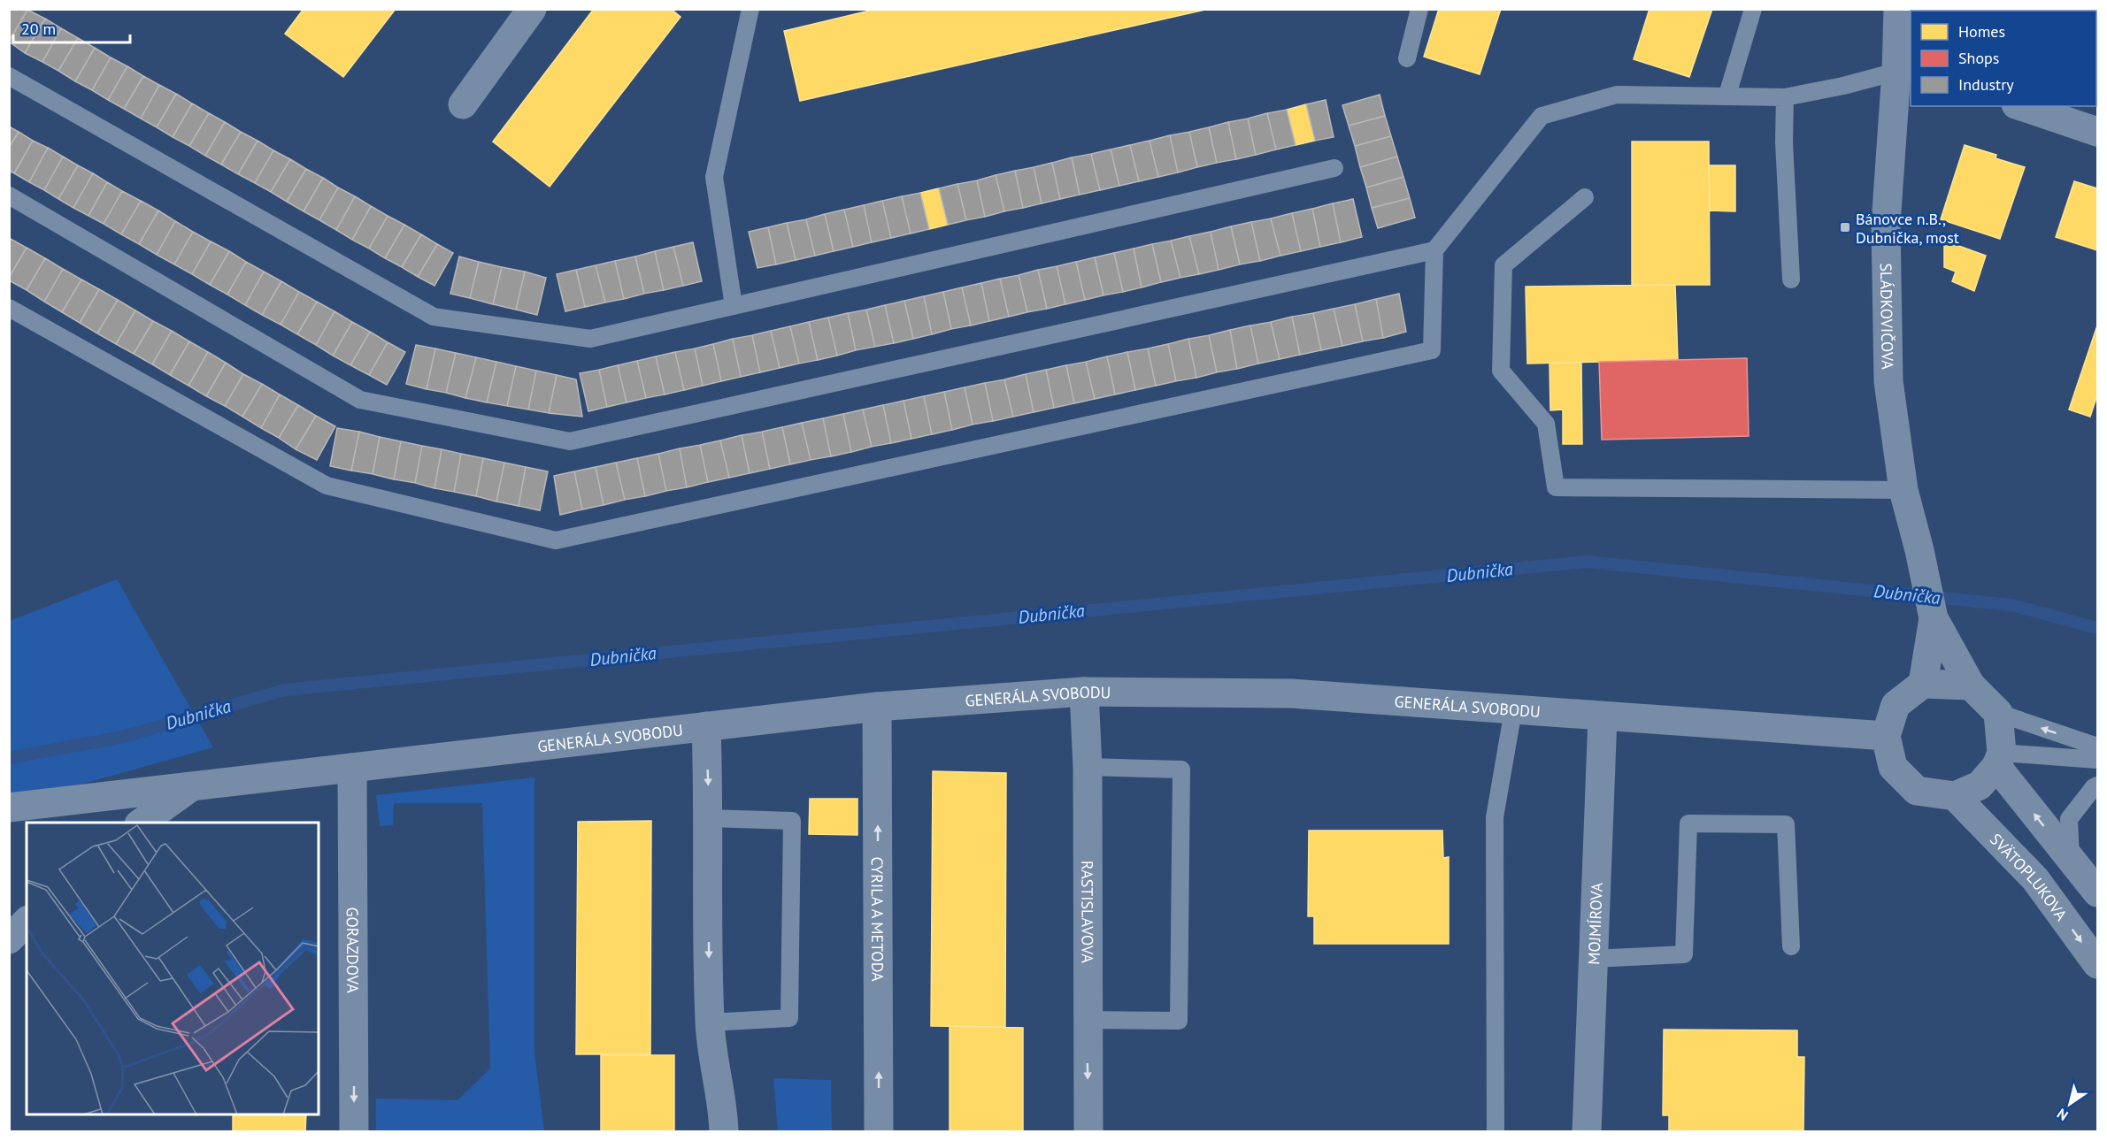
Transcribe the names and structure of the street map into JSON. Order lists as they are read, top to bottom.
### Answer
{
  "streets": {
    "street": [
      "SLÁDKOVIČOVA",
      "GENERÁLA SVOBODU",
      "SVÄTOPLUKOVA",
      "RASTISLAVOVA",
      "CYRILA A METODA",
      "MOJMÍROVA",
      "GORAZDOVA"
    ]
  },
  "crossings": [
    ["SLÁDKOVIČOVA", "GENERÁLA SVOBODU"],
    ["SLÁDKOVIČOVA", "SVÄTOPLUKOVA"],
    ["GENERÁLA SVOBODU", "SVÄTOPLUKOVA"],
    ["GENERÁLA SVOBODU", "RASTISLAVOVA"],
    ["GENERÁLA SVOBODU", "CYRILA A METODA"],
    ["GENERÁLA SVOBODU", "MOJMÍROVA"],
    ["GENERÁLA SVOBODU", "GORAZDOVA"]
  ],
  "one_way": ["GORAZDOVA"],
  "water": ["Dubnička"],
  "places": {
    "transit": ["Bánovce n.B., Dubnička, most"]
  },
  "legend": ["Homes", "Shops", "Industry"],
  "scale_bar": "20 m",
  "north": "bottom left"
}
